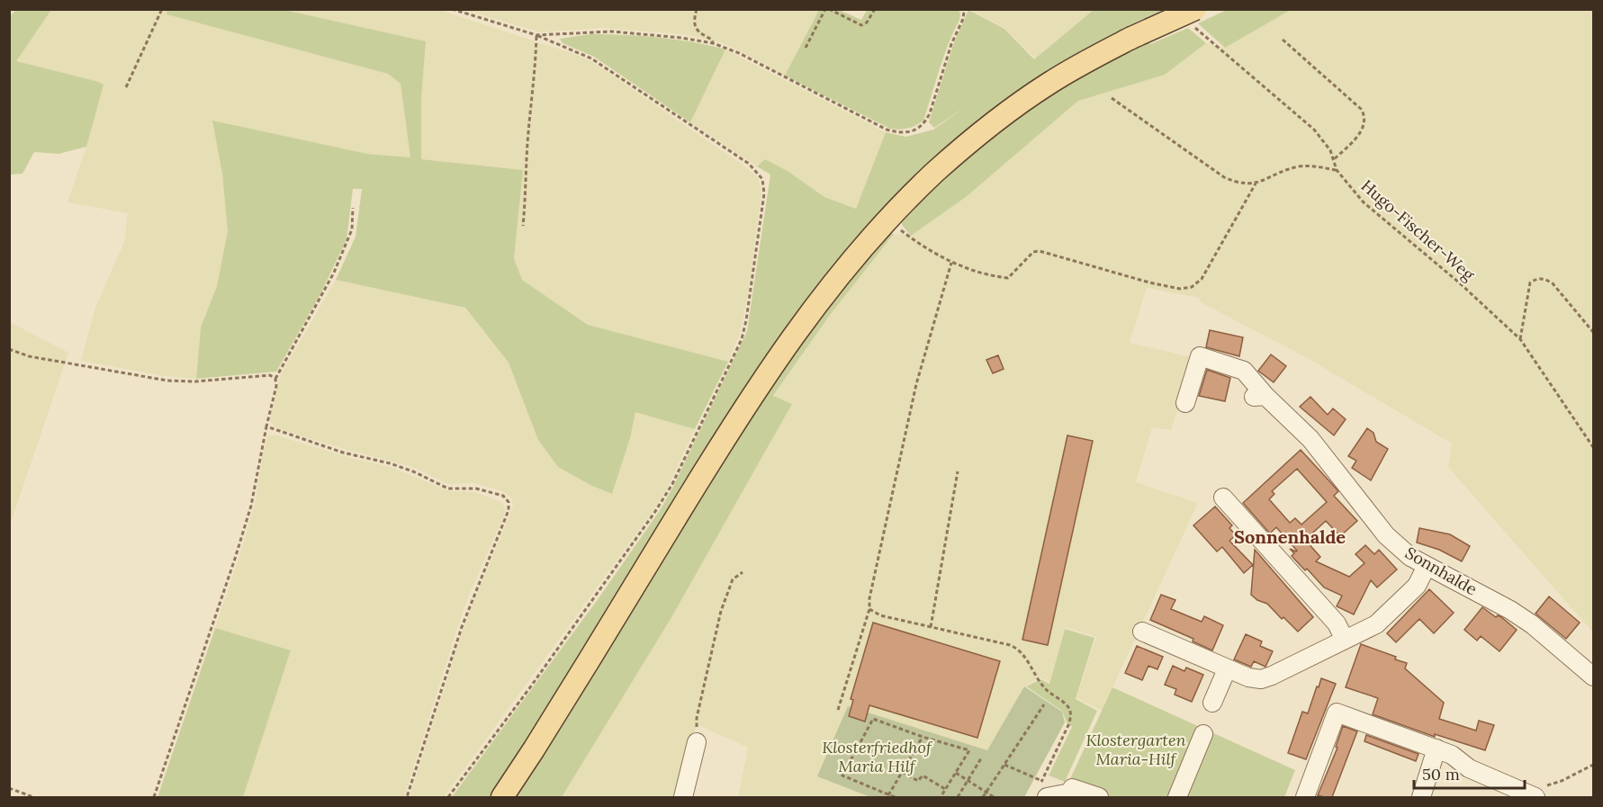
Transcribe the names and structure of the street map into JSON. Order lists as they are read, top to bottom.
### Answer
{
  "streets": {
    "street": ["Sonnhalde"],
    "path": ["Hugo-Fischer-Weg"]
  },
  "districts": ["Sonnenhalde"],
  "parks": ["Klostergarten Maria-Hilf", "Klosterfriedhof Maria Hilf"],
  "scale_bar": "50 m"
}
